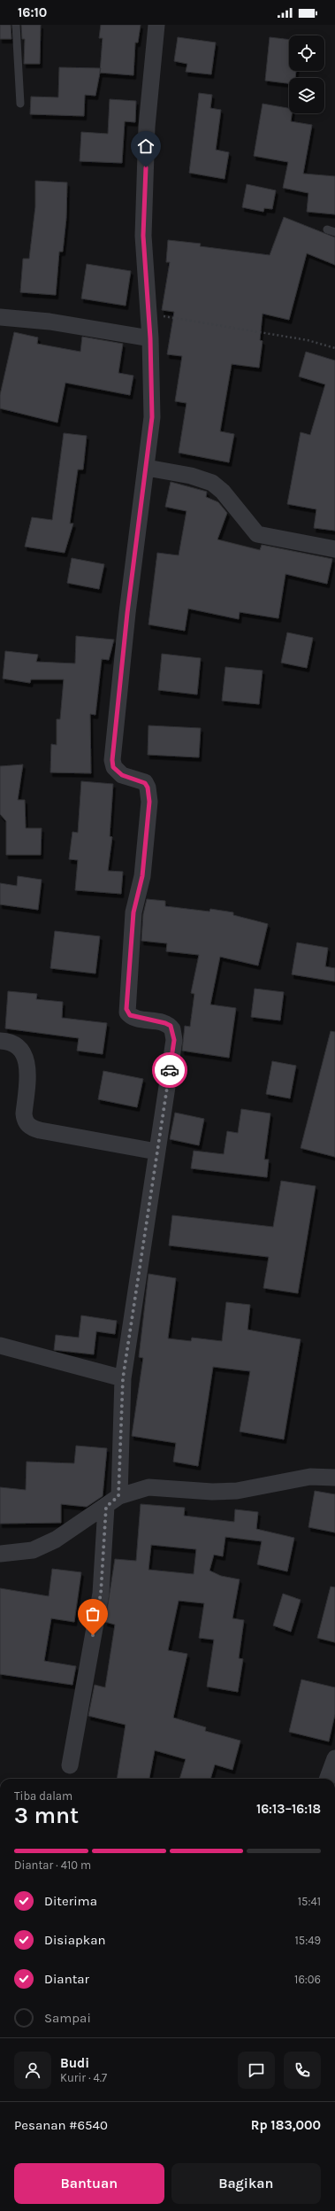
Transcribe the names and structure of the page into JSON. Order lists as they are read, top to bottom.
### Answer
{
  "page": {
    "status": "16:10",
    "heading": ["3 mnt", "Tiba dalam", "16:13–16:18"],
    "panel": [
      "Budi",
      "Kurir · 4.7",
      "Pesanan #6540",
      "Rp 183,000"
    ],
    "bar": "Diantar · 410 m",
    "list": [
      ["Diterima", "15:41"],
      ["Disiapkan", "15:49"],
      ["Diantar", "16:06"],
      "Sampai"
    ],
    "buttons": ["Bantuan", "Bagikan"]
  }
}
